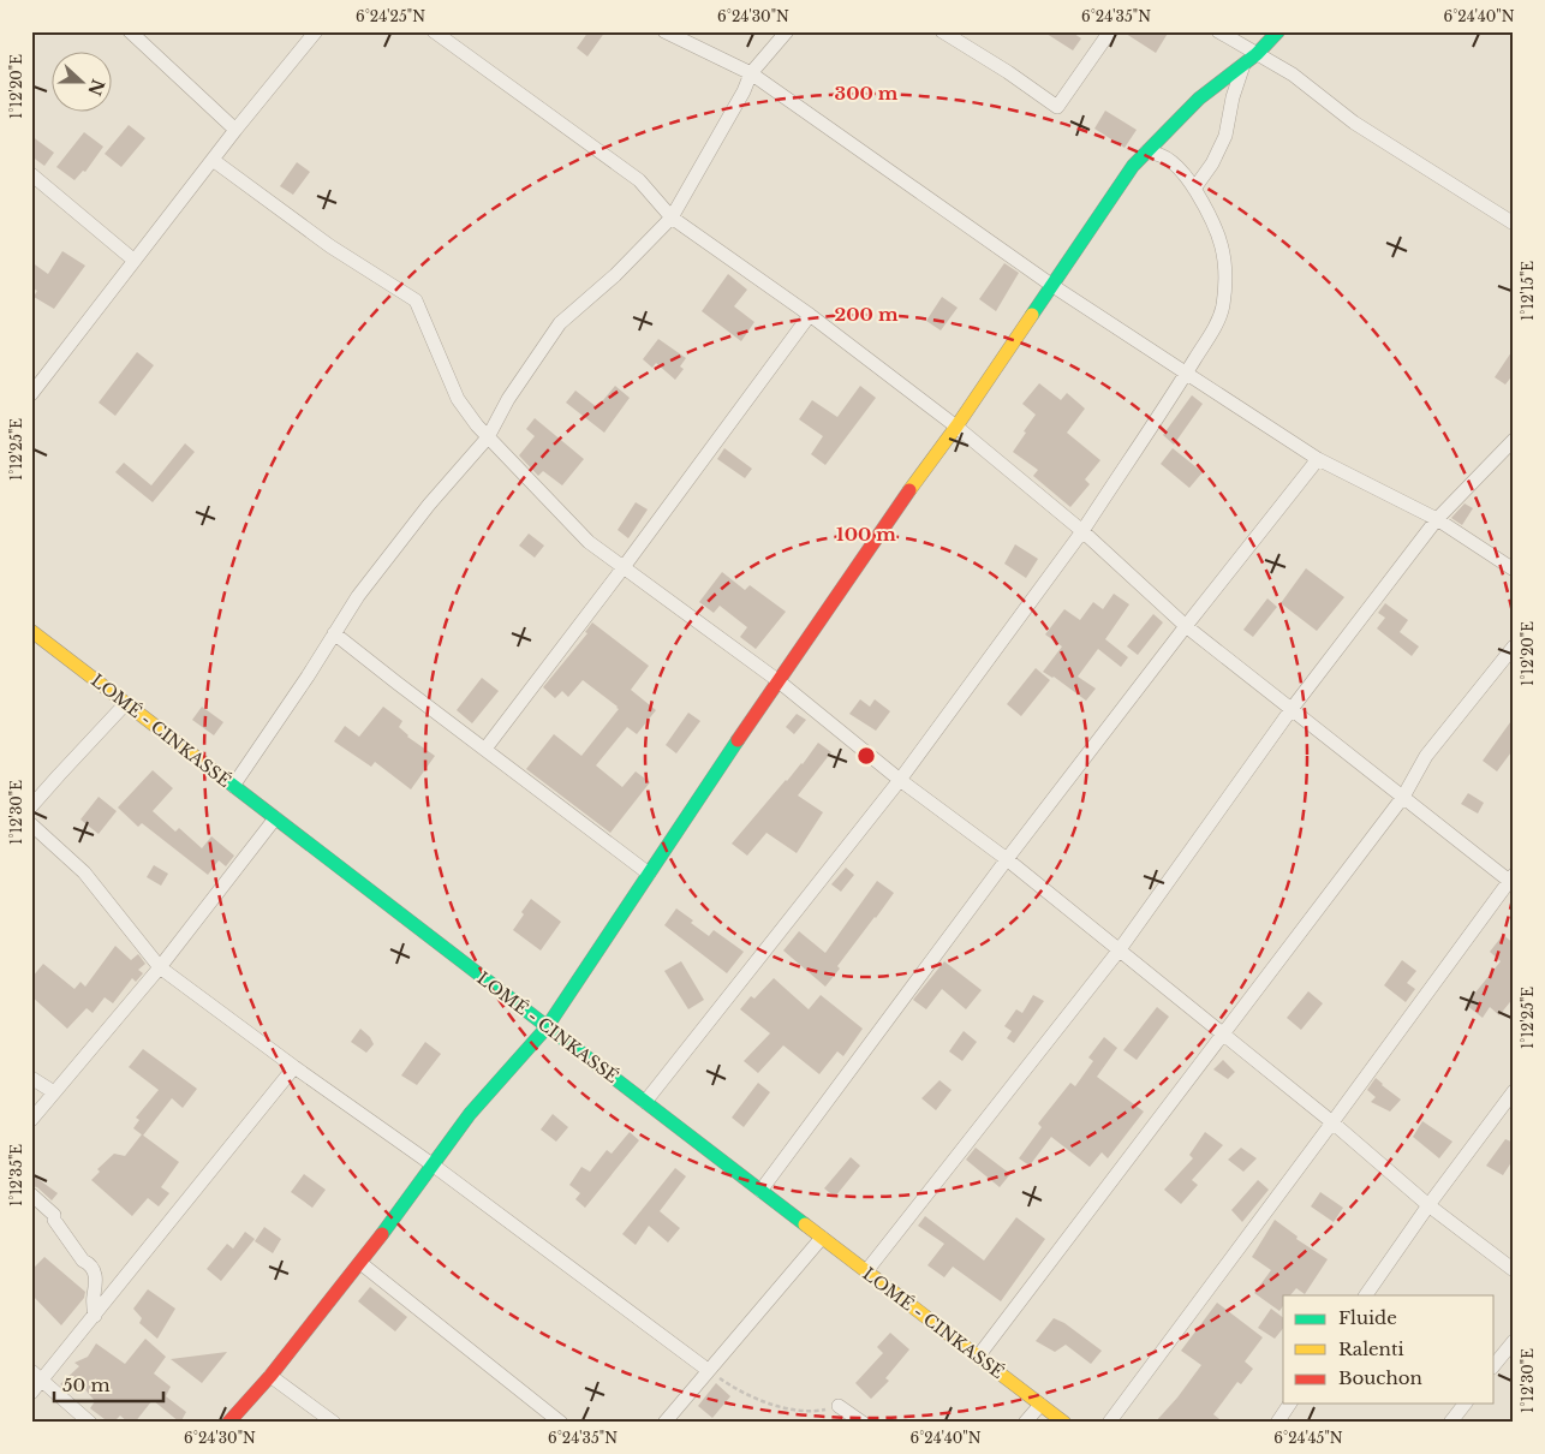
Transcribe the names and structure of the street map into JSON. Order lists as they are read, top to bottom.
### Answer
{
  "streets": {
    "main road": ["LOMÉ - CINKASSÉ"]
  },
  "legend": ["Fluide", "Ralenti", "Bouchon"],
  "scale_bar": "50 m",
  "north": "right",
  "coordinates": [
    "6°24'25\"N",
    "6°24'30\"N",
    "6°24'35\"N",
    "6°24'40\"N",
    "1°12'20\"E",
    "1°12'15\"E",
    "1°12'25\"E",
    "1°12'30\"E",
    "1°12'35\"E",
    "6°24'45\"N"
  ],
  "rings": ["300 m", "200 m", "100 m"]
}
